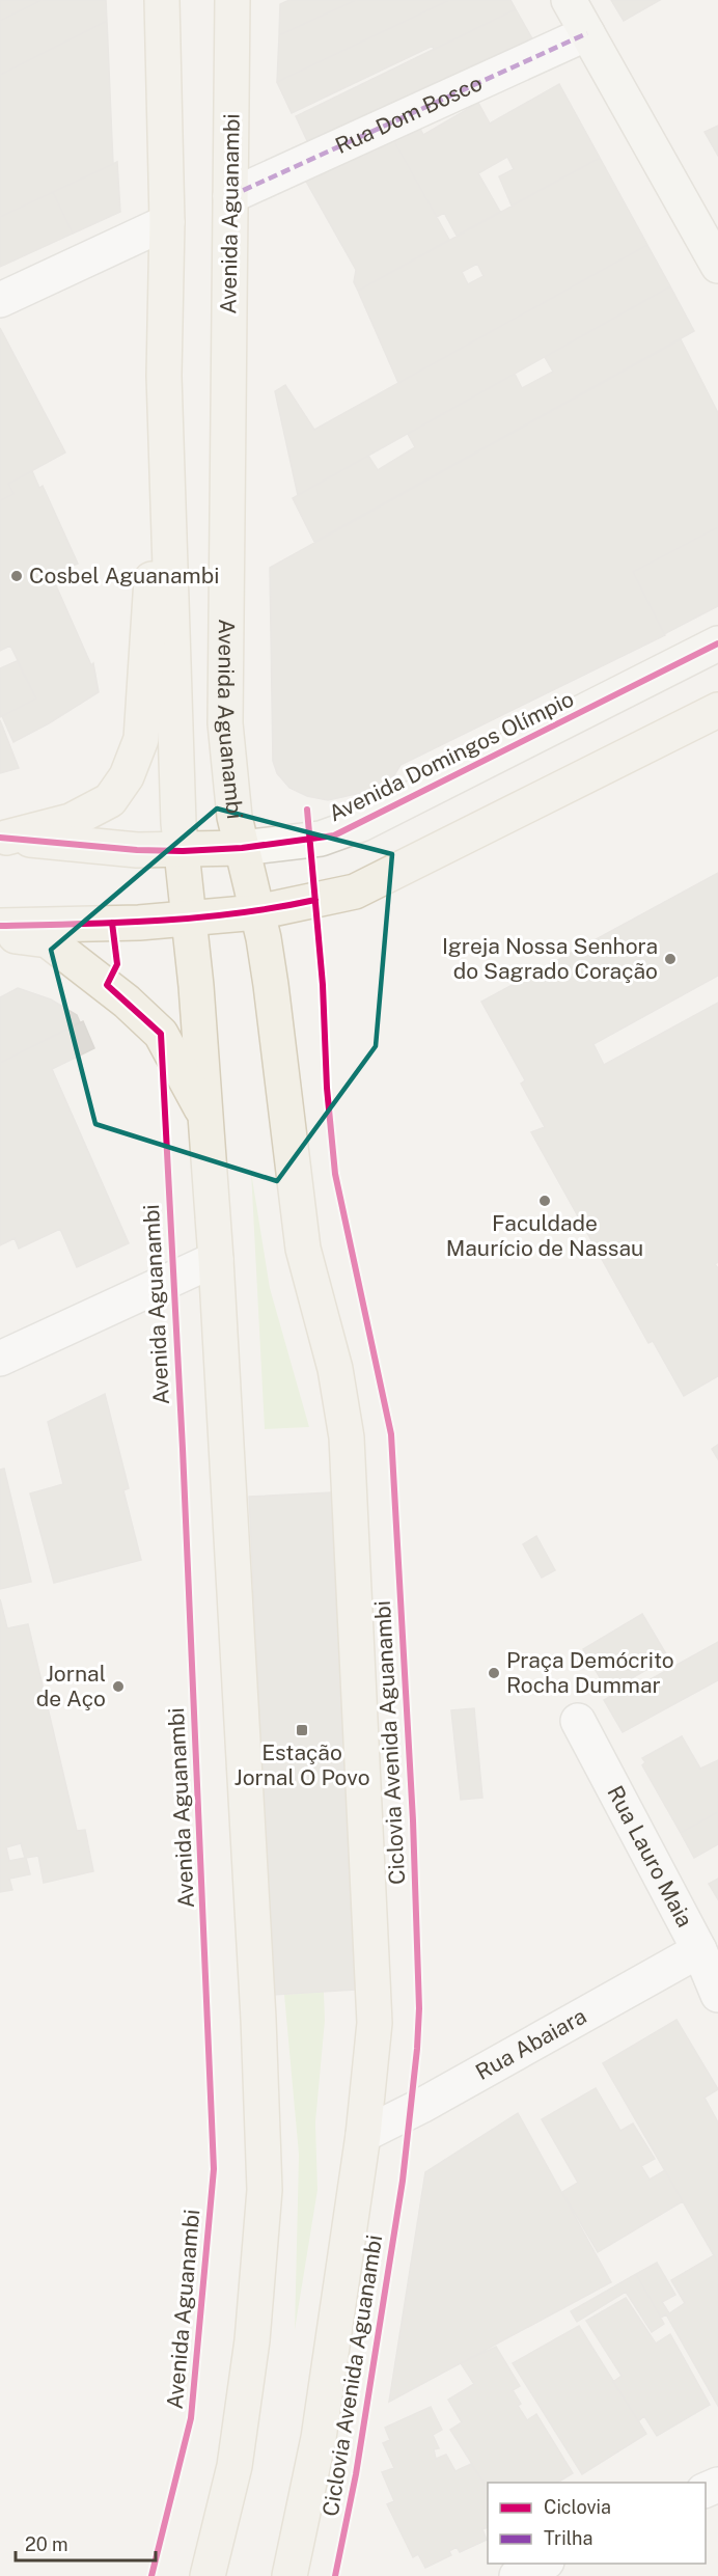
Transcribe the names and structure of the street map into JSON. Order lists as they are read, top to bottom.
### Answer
{
  "streets": {
    "main road": ["Avenida Aguanambi", "Avenida Domingos Olímpio"],
    "street": ["Rua Dom Bosco", "Rua Lauro Maia", "Rua Abaiara"],
    "cycle path": ["Ciclovia Avenida Aguanambi"]
  },
  "crossings": [
    ["Rua Dom Bosco", "Avenida Aguanambi"],
    ["Avenida Aguanambi", "Avenida Domingos Olímpio"],
    ["Avenida Aguanambi", "Rua Abaiara"],
    ["Rua Lauro Maia", "Rua Abaiara"]
  ],
  "places": {
    "other": [
      "Cosbel Aguanambi",
      "Igreja Nossa Senhora do Sagrado Coração",
      "Faculdade Maurício de Nassau",
      "Praça Demócrito Rocha Dummar",
      "Jornal de Aço"
    ],
    "transit": ["Estação Jornal O Povo"]
  },
  "legend": ["Ciclovia", "Trilha"],
  "scale_bar": "20 m"
}
